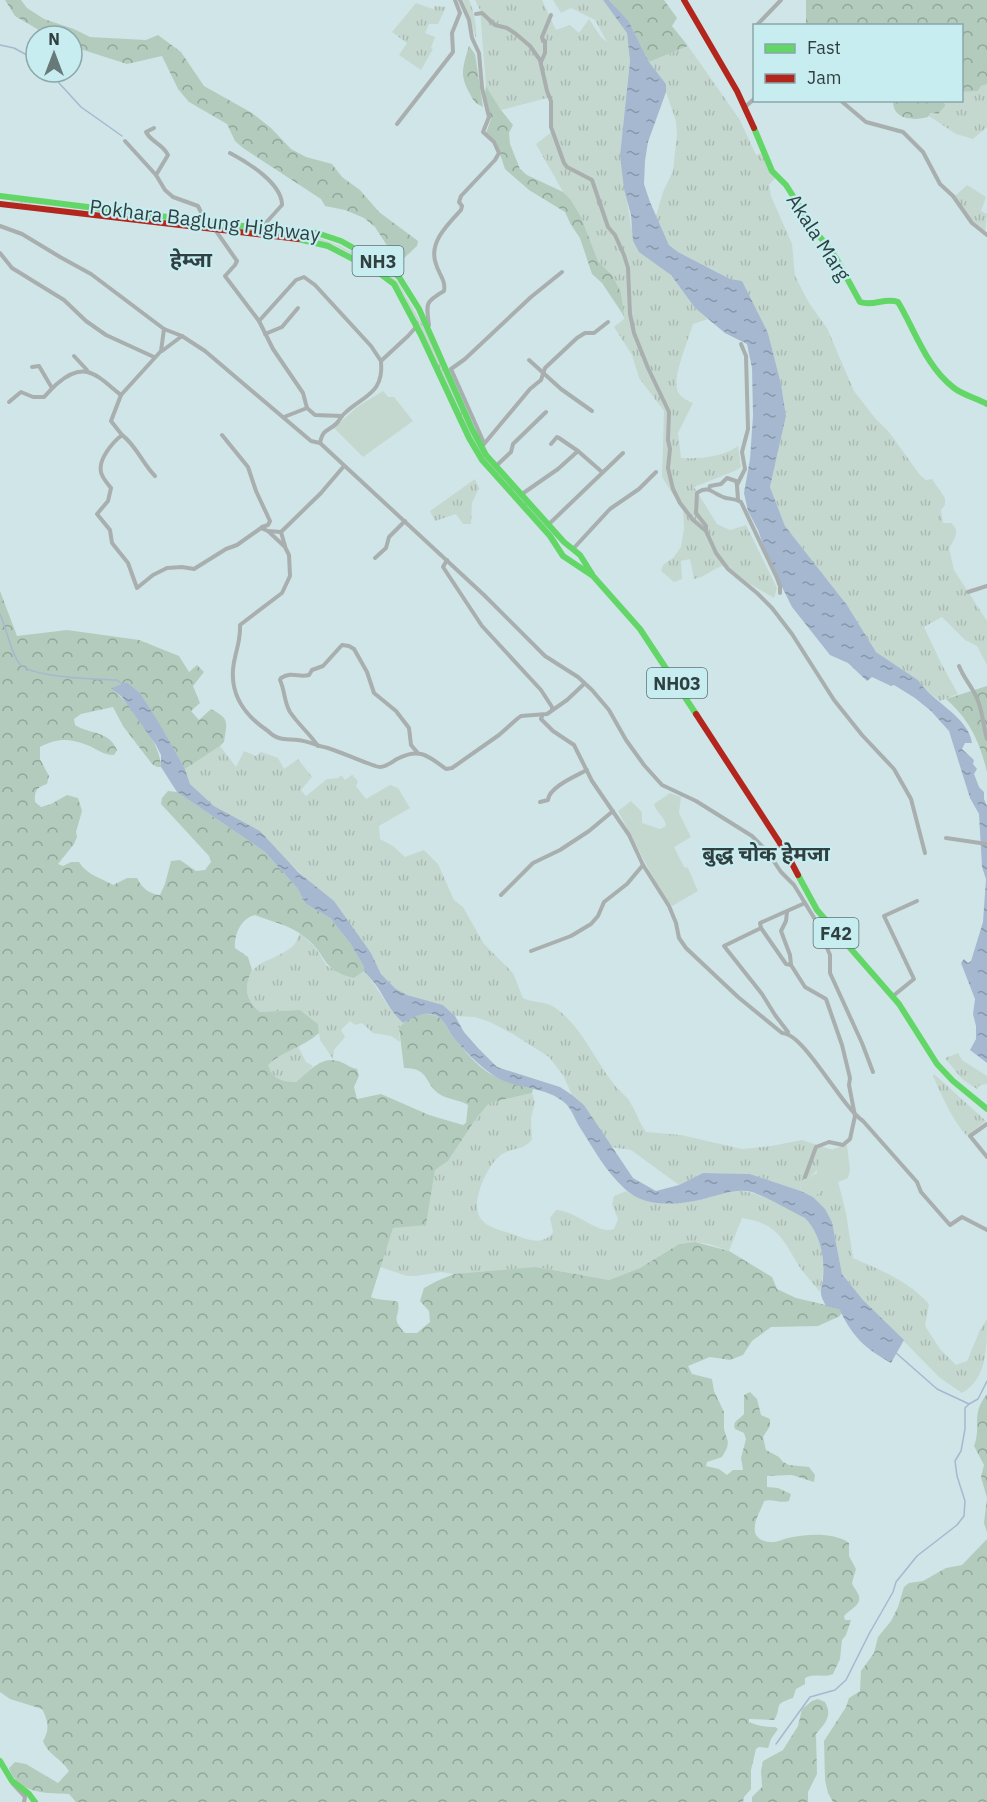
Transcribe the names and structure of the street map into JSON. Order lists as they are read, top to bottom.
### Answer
{
  "streets": {
    "main road": [
      "Pokhara Baglung Highway",
      "Akala Marg",
      "NH3",
      "NH03",
      "F42"
    ]
  },
  "districts": ["हेम्जा", "बुद्ध चोक हेमजा"],
  "legend": ["Fast", "Jam"],
  "north": "top"
}
